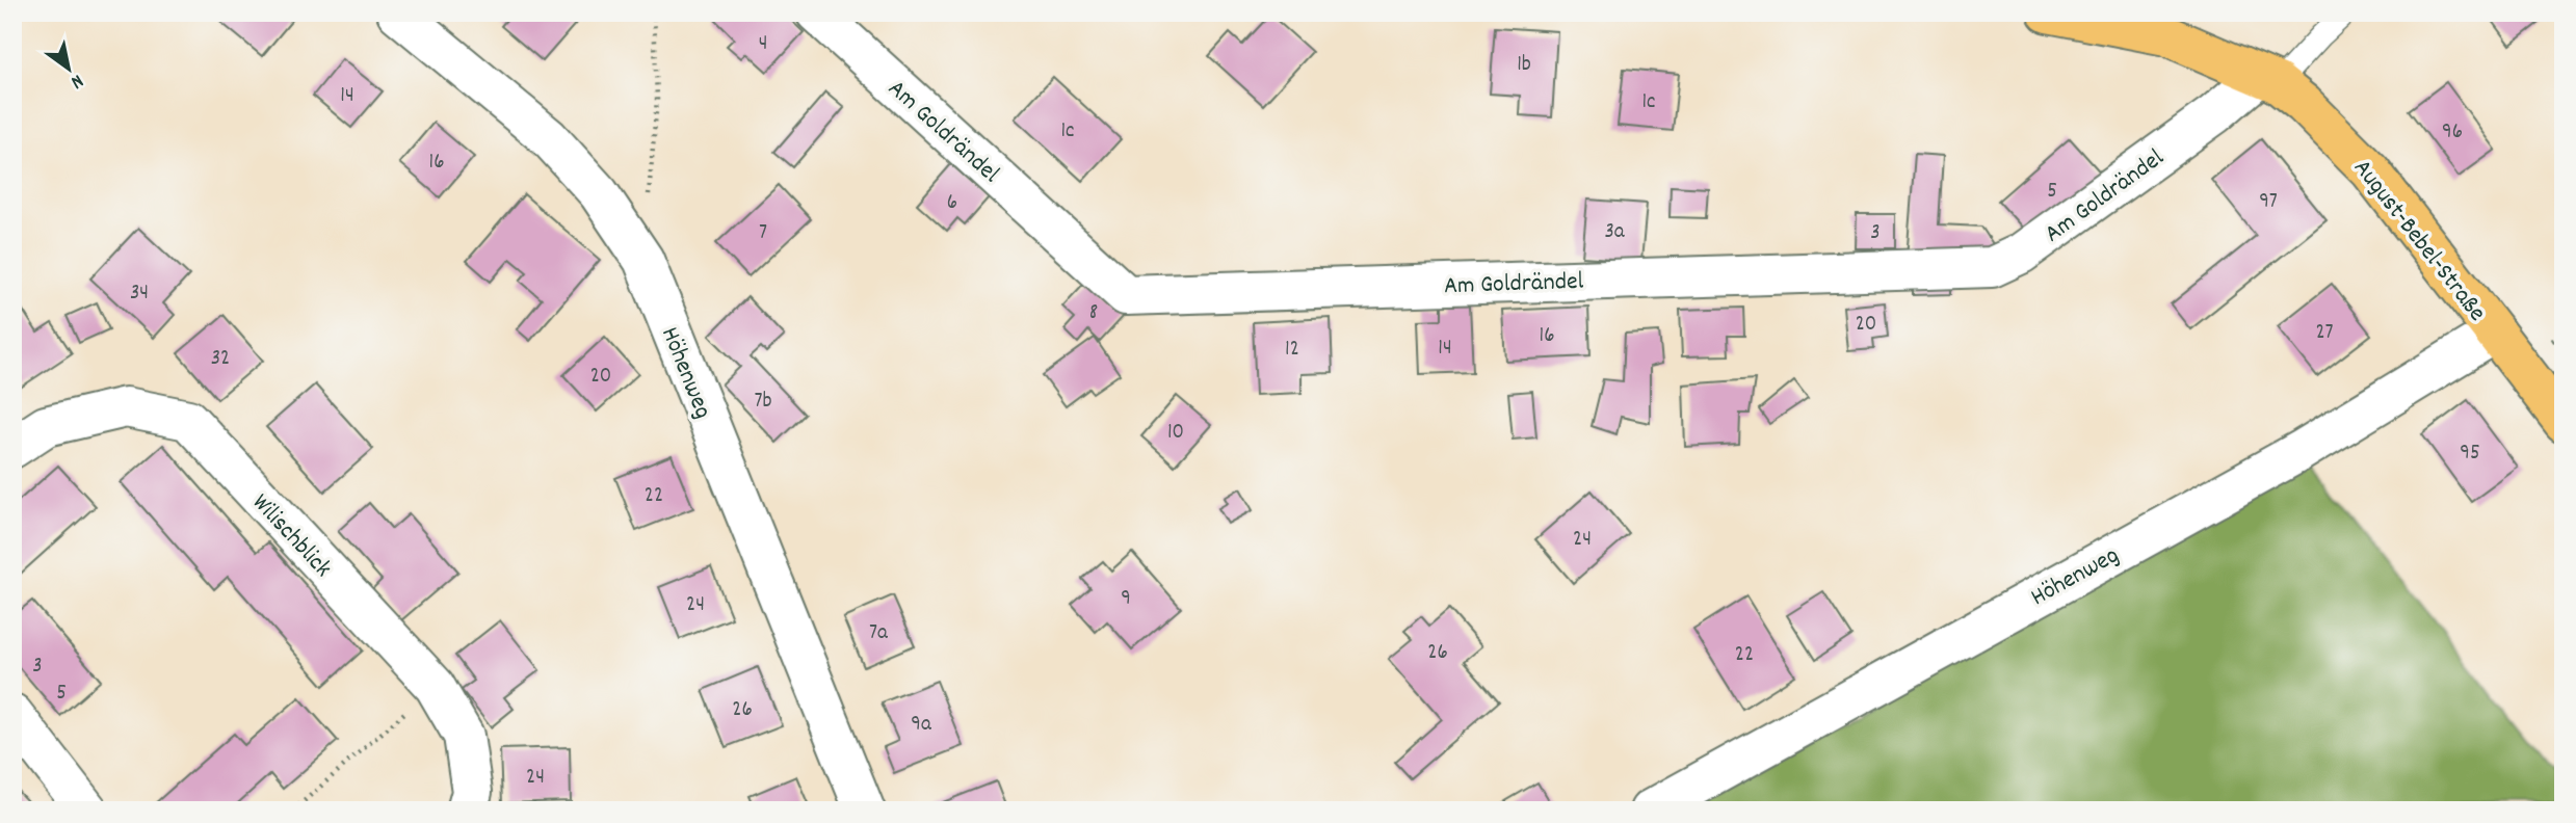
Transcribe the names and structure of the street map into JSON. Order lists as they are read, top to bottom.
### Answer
{
  "streets": {
    "main road": ["August-Bebel-Straße"],
    "street": ["Am Goldrändel", "Höhenweg", "Wilischblick"]
  },
  "crossings": [
    ["Am Goldrändel", "August-Bebel-Straße"],
    ["August-Bebel-Straße", "Höhenweg"]
  ],
  "house_numbers": [
    "4",
    "1b",
    "14",
    "1c",
    "1c",
    "96",
    "16",
    "5",
    "97",
    "6",
    "3a",
    "7",
    "3",
    "34",
    "8",
    "20",
    "27",
    "16",
    "14",
    "12",
    "32",
    "20",
    "7b",
    "10",
    "95",
    "22",
    "24",
    "9",
    "24",
    "7a",
    "26",
    "22",
    "3",
    "5",
    "26",
    "9a",
    "24"
  ],
  "north": "bottom right"
}
